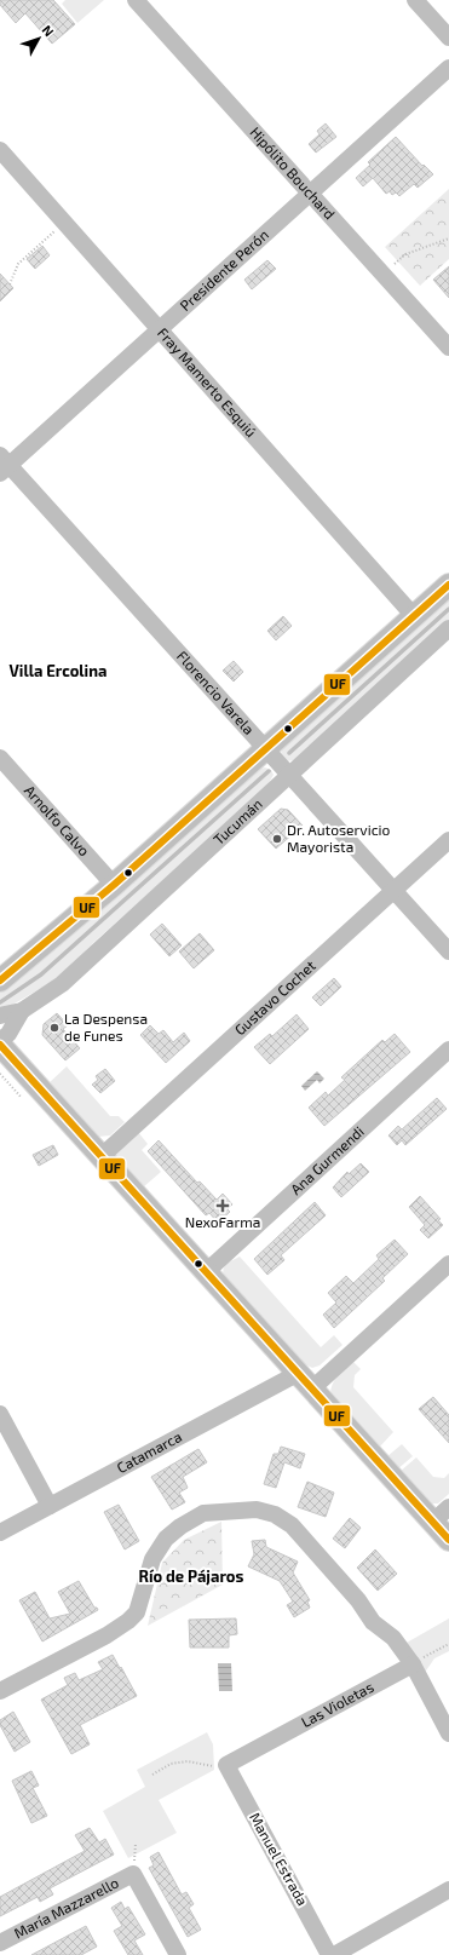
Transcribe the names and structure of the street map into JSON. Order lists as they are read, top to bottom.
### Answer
{
  "streets": {
    "street": [
      "Hipólito Bouchard",
      "Presidente Perón",
      "Fray Mamerto Esquiú",
      "Florencio Varela",
      "Arnolfo Calvo",
      "Tucumán",
      "Gustavo Cochet",
      "Ana Gurmendi",
      "Catamarca",
      "Las Violetas",
      "Manuel Estrada",
      "María Mazzarello"
    ]
  },
  "crossings": [
    ["Hipólito Bouchard", "Presidente Perón"],
    ["Presidente Perón", "Fray Mamerto Esquiú"],
    ["Presidente Perón", "Florencio Varela"],
    ["Florencio Varela", "Tucumán"],
    ["Florencio Varela", "Gustavo Cochet"],
    ["Las Violetas", "Manuel Estrada"]
  ],
  "districts": ["Villa Ercolina", "Río de Pájaros"],
  "places": {
    "other": ["Dr. Autoservicio Mayorista", "La Despensa de Funes"],
    "health": ["NexoFarma"]
  },
  "lines": ["transit line UF"],
  "north": "top right"
}
